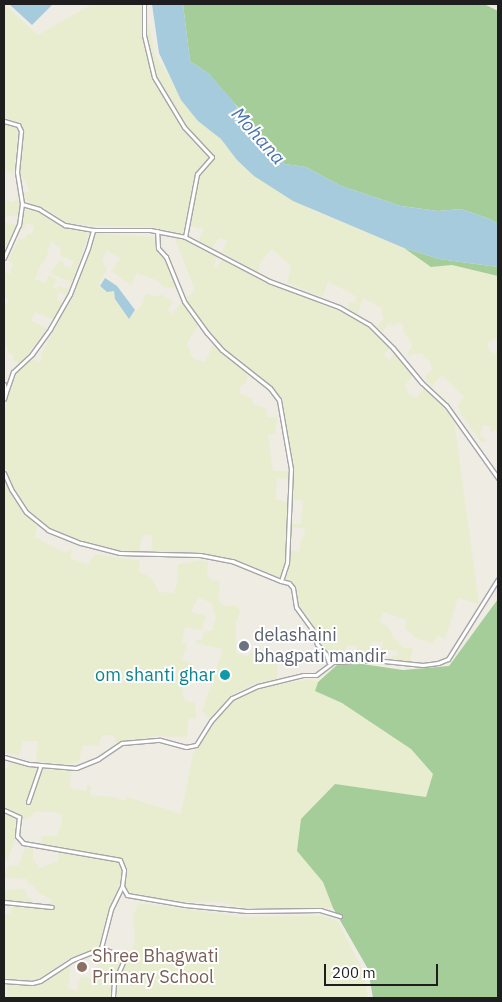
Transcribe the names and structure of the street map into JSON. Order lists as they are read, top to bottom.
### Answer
{
  "water": ["Mohana"],
  "places": ["delashaini bhagpati mandir", "om shanti ghar", "Shree Bhagwati Primary School"],
  "scale_bar": "200 m"
}
